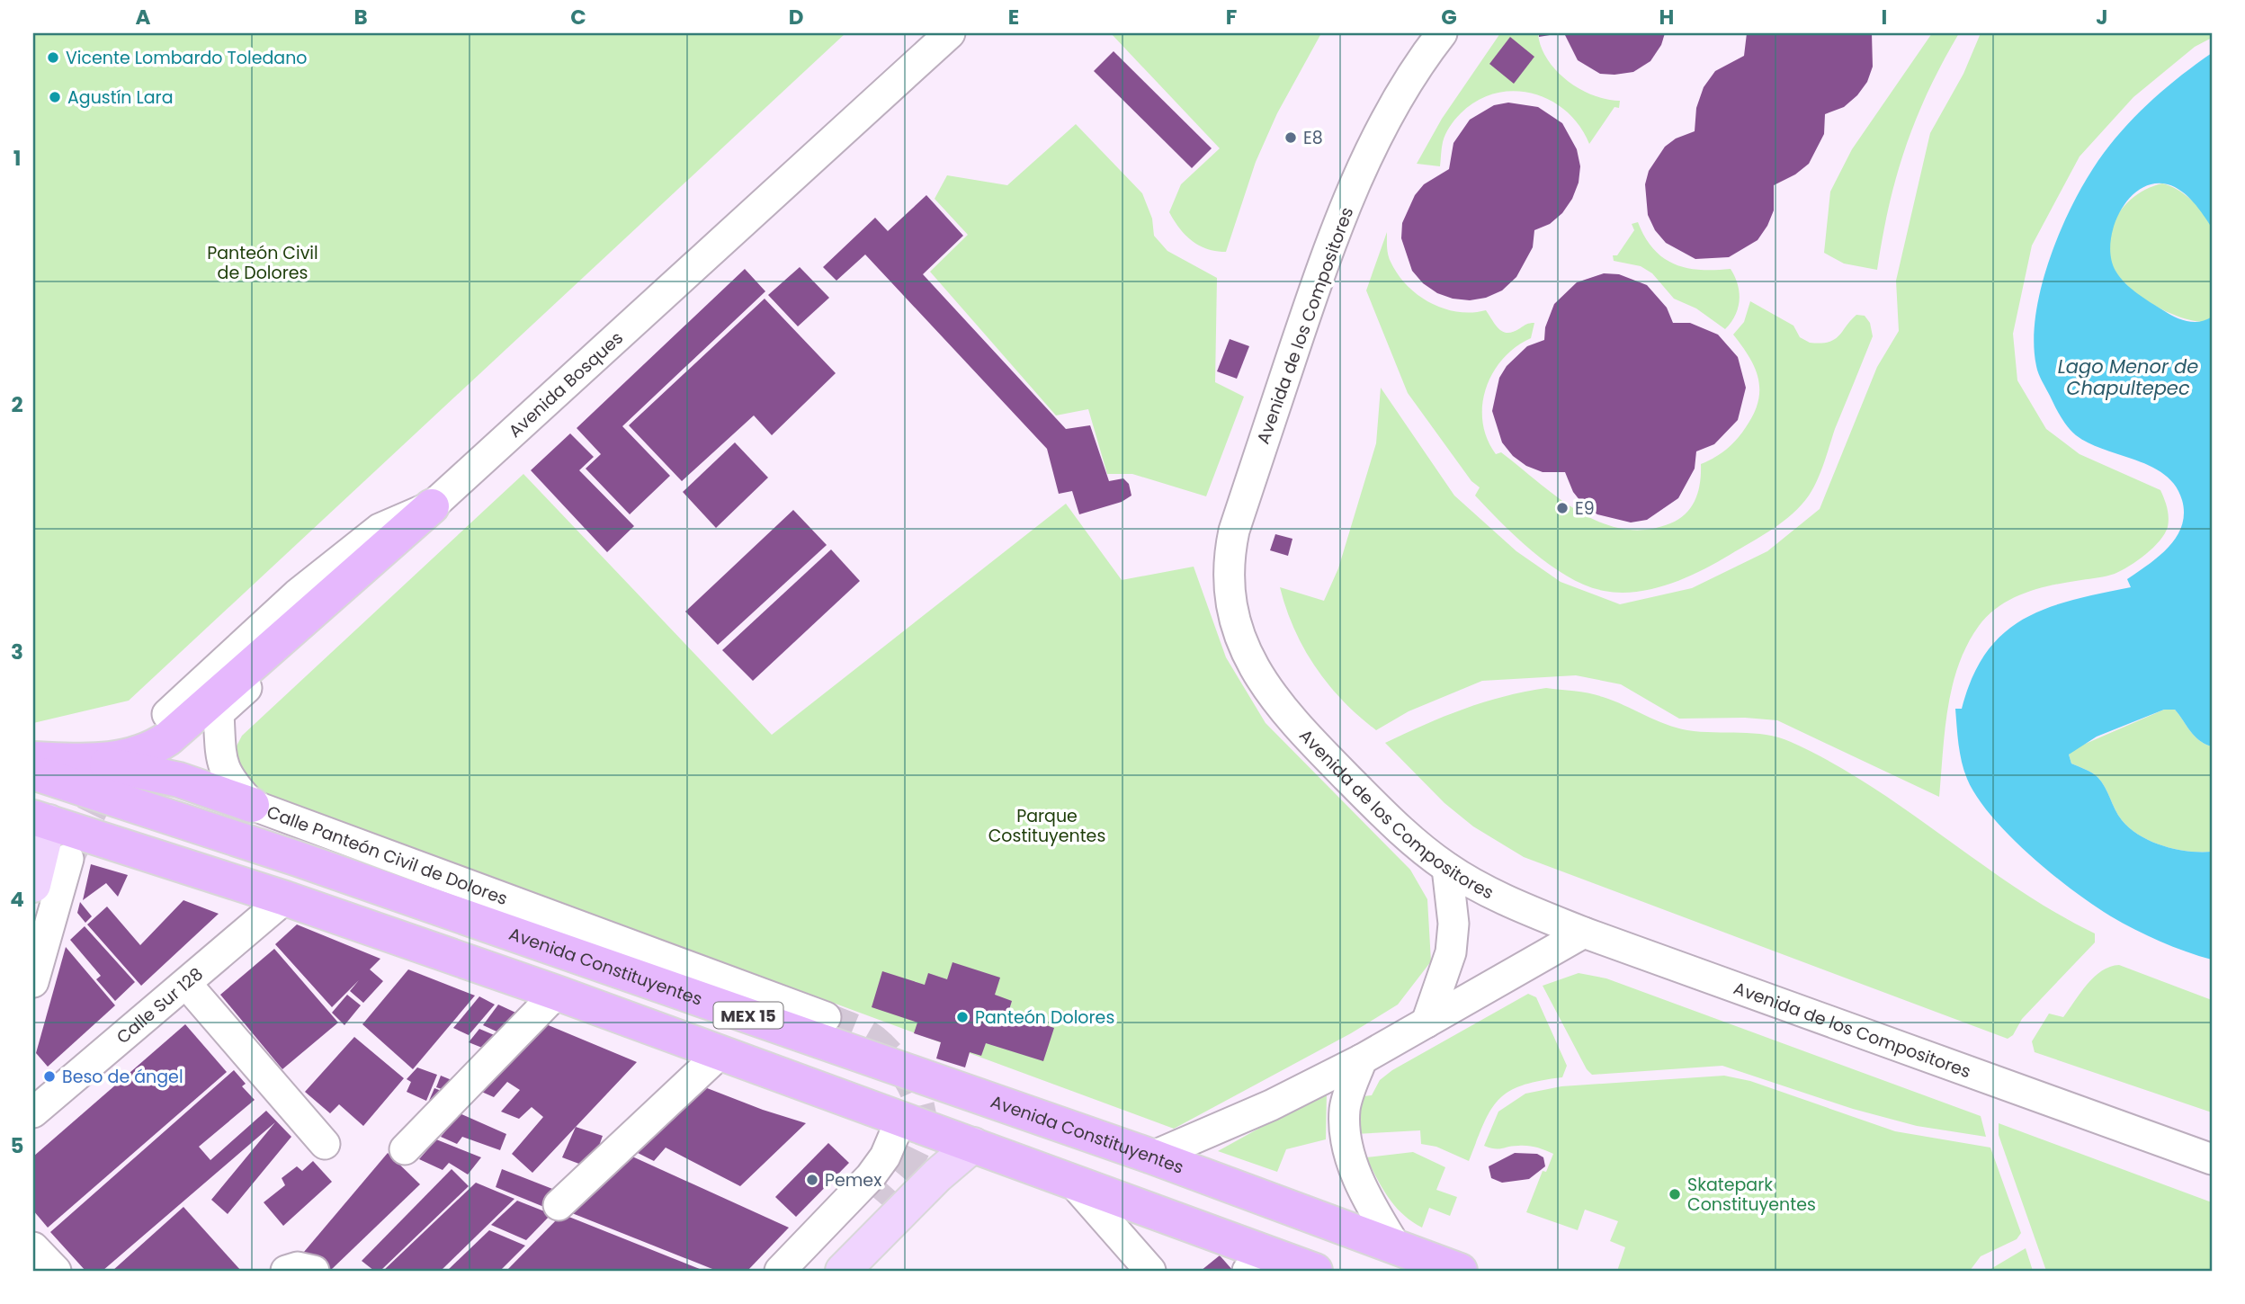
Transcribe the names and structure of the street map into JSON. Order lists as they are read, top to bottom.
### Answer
{
  "streets": {
    "highway": ["Avenida Constituyentes", "MEX 15"],
    "street": [
      "Avenida de los Compositores",
      "Avenida Bosques",
      "Calle Panteón Civil de Dolores",
      "Calle Sur 128"
    ]
  },
  "crossings": [
    ["Calle Sur 128", "MEX 15"]
  ],
  "water": ["Lago Menor de Chapultepec"],
  "parks": ["Panteón Civil de Dolores", "Parque Costituyentes"],
  "places": [
    "Vicente Lombardo Toledano",
    "Agustín Lara",
    "E8",
    "E9",
    "Panteón Dolores",
    "Beso de ángel",
    "Pemex",
    "Skatepark Constituyentes"
  ],
  "grid": {
    "columns": [
      "A",
      "B",
      "C",
      "D",
      "E",
      "F",
      "G",
      "H",
      "I",
      "J"
    ],
    "rows": [
      "1",
      "2",
      "3",
      "4",
      "5"
    ]
  }
}
